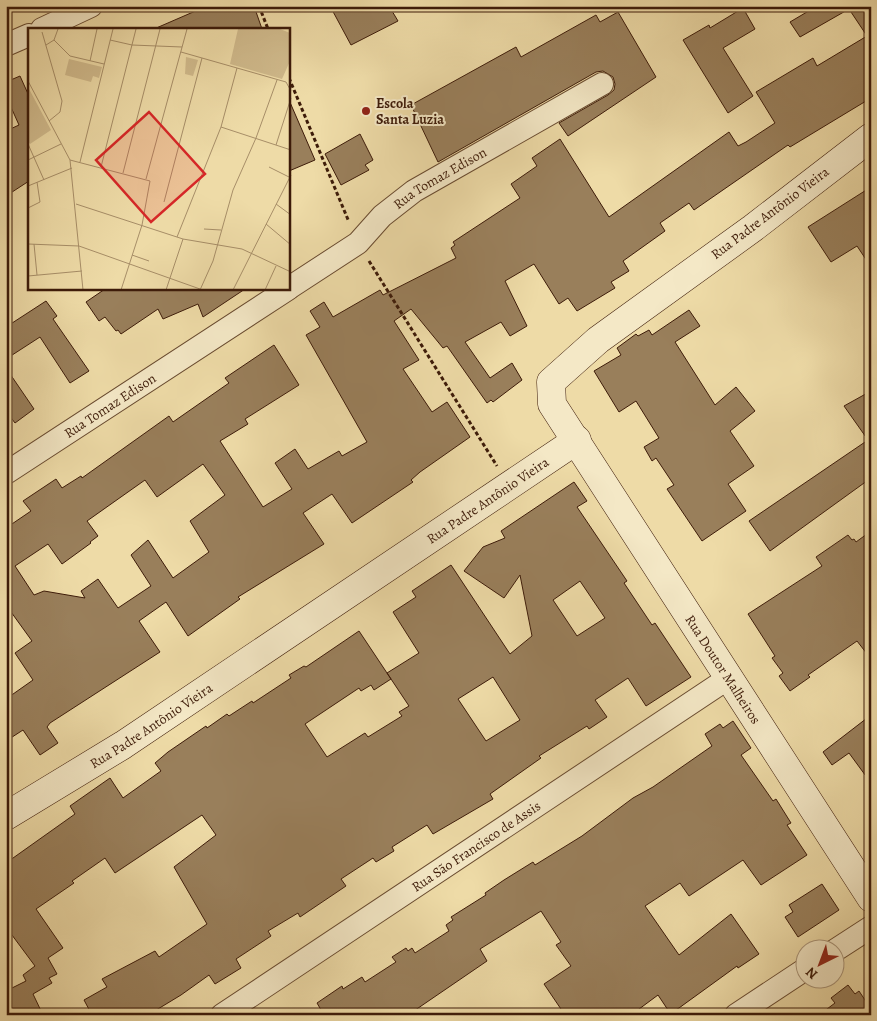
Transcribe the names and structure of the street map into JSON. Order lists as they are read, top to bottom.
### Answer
{
  "streets": {
    "street": [
      "Rua Tomaz Edison",
      "Rua Padre Antônio Vieira",
      "Rua Doutor Malheiros",
      "Rua São Francisco de Assis"
    ]
  },
  "crossings": [
    ["Rua Padre Antônio Vieira", "Rua Doutor Malheiros"],
    ["Rua Doutor Malheiros", "Rua São Francisco de Assis"]
  ],
  "places": ["Escola Santa Luzia"],
  "north": "bottom left"
}
